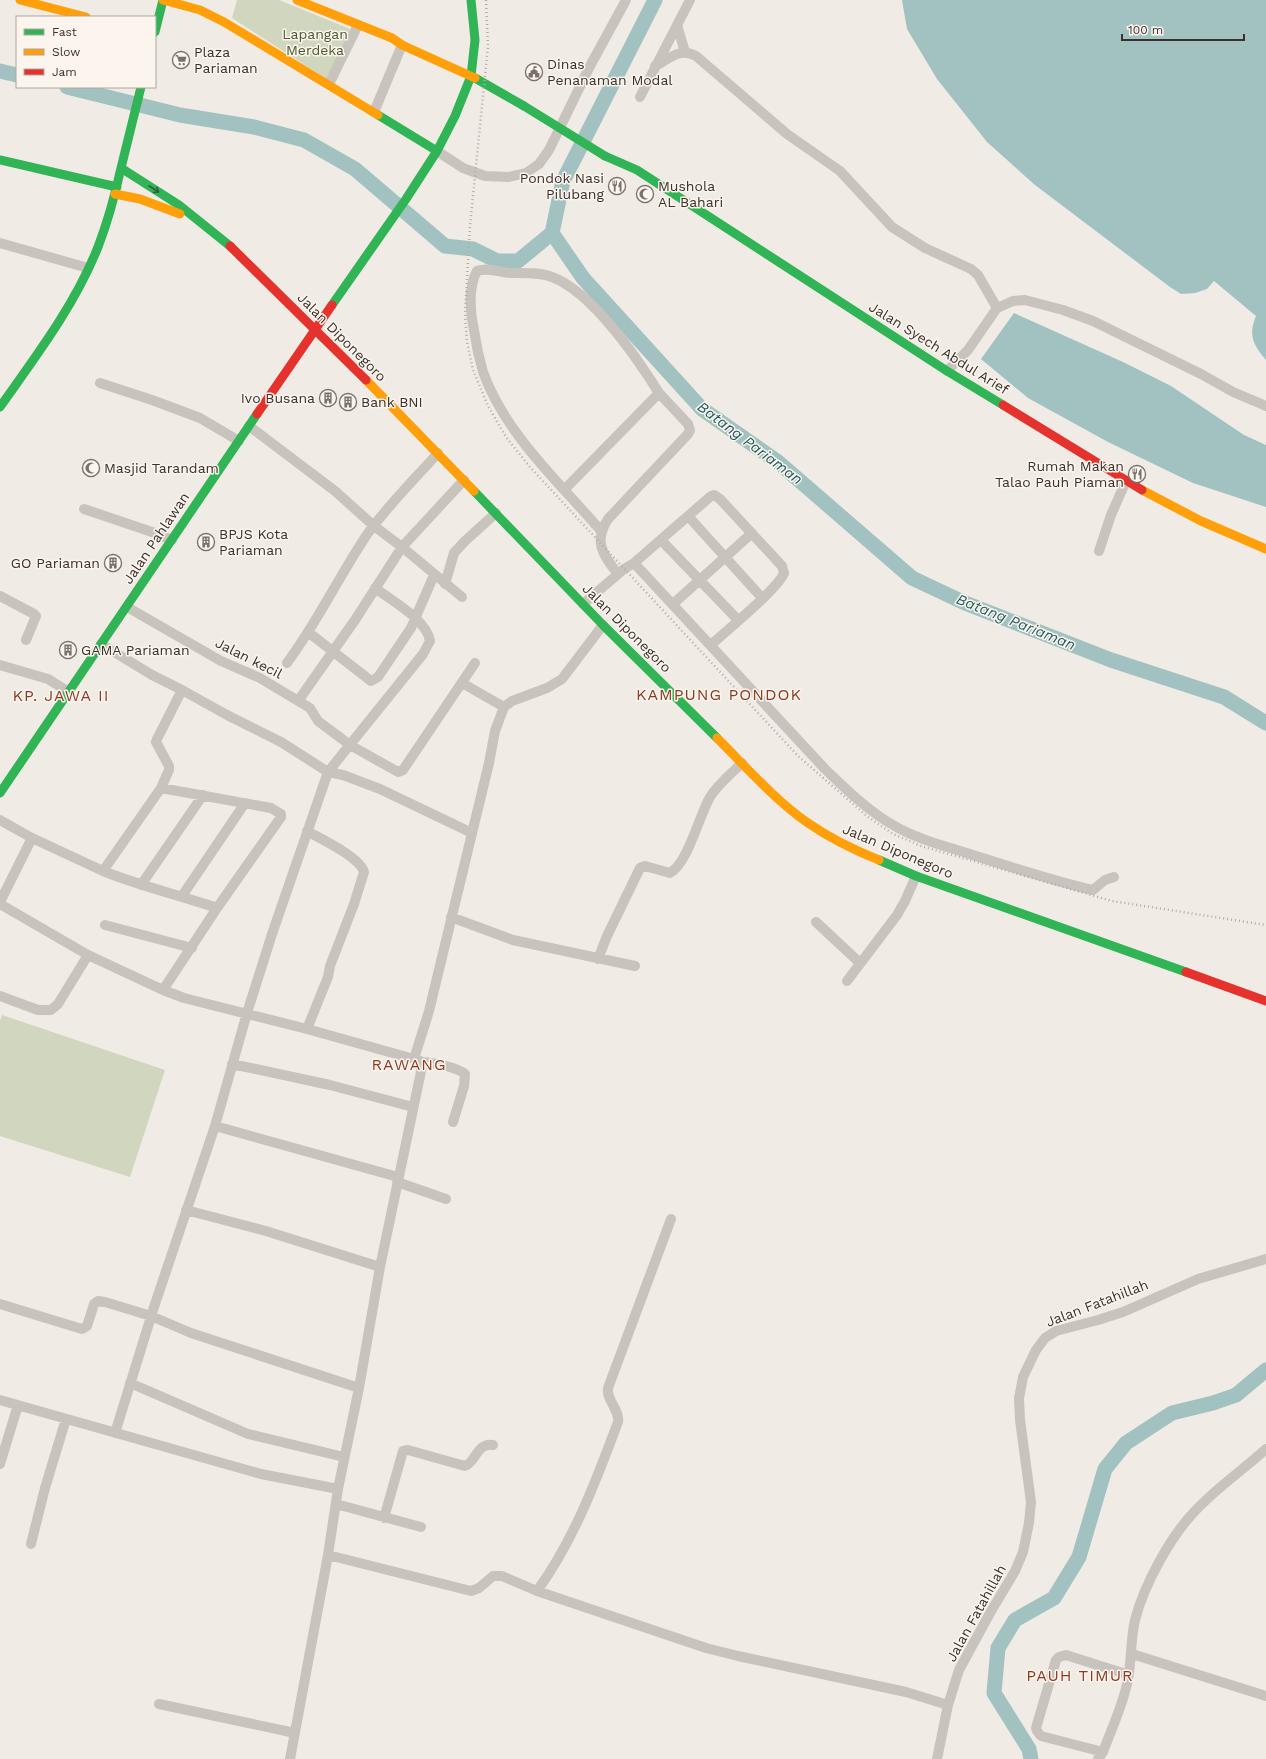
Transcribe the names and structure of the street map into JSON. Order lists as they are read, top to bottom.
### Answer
{
  "streets": {
    "street": [
      "Jalan Diponegoro",
      "Jalan Syech Abdul Arief",
      "Jalan Pahlawan",
      "Jalan kecil",
      "Jalan Fatahillah"
    ]
  },
  "crossings": [
    ["Jalan Diponegoro", "Jalan Pahlawan"],
    ["Jalan Syech Abdul Arief", "Jalan Pahlawan"],
    ["Jalan Pahlawan", "Jalan kecil"]
  ],
  "districts": [
    "KAMPUNG PONDOK",
    "KP. JAWA II",
    "RAWANG",
    "PAUH TIMUR"
  ],
  "water": ["Batang Pariaman"],
  "parks": ["Lapangan Merdeka"],
  "places": {
    "supermarket": ["Plaza Pariaman"],
    "public building": ["Dinas Penanaman Modal"],
    "restaurant": ["Pondok Nasi Pilubang", "Rumah Makan Talao Pauh Piaman"],
    "mosque": ["Mushola AL Bahari", "Masjid Tarandam"],
    "building": [
      "Ivo Busana",
      "Bank BNI",
      "BPJS Kota Pariaman",
      "GO Pariaman",
      "GAMA Pariaman"
    ]
  },
  "legend": ["Fast", "Slow", "Jam"],
  "scale_bar": "100 m"
}
